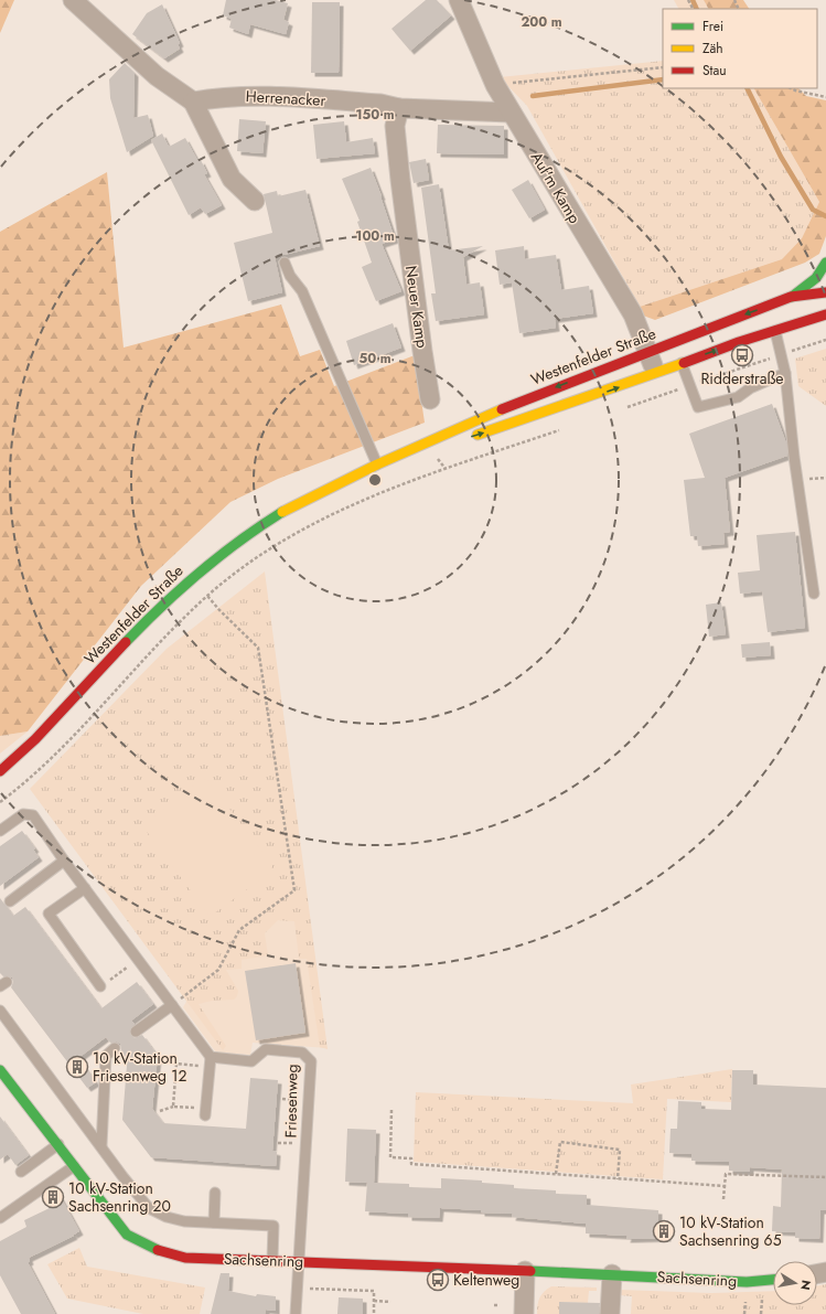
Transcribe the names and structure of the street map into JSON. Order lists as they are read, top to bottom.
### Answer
{
  "streets": {
    "street": [
      "Herrenacker",
      "Auf'm Kamp",
      "Neuer Kamp",
      "Westenfelder Straße",
      "Sachsenring"
    ],
    "lane": ["Friesenweg"]
  },
  "crossings": [
    ["Herrenacker", "Auf'm Kamp"],
    ["Herrenacker", "Neuer Kamp"],
    ["Auf'm Kamp", "Westenfelder Straße"],
    ["Friesenweg", "Sachsenring"]
  ],
  "places": {
    "bus stop": ["Ridderstraße", "Keltenweg"],
    "building": ["10 kV-Station Friesenweg 12", "10 kV-Station Sachsenring 20", "10 kV-Station Sachsenring 65"]
  },
  "legend": ["Frei", "Zäh", "Stau"],
  "north": "right",
  "rings": [
    "200 m",
    "150 m",
    "100 m",
    "50 m"
  ]
}
